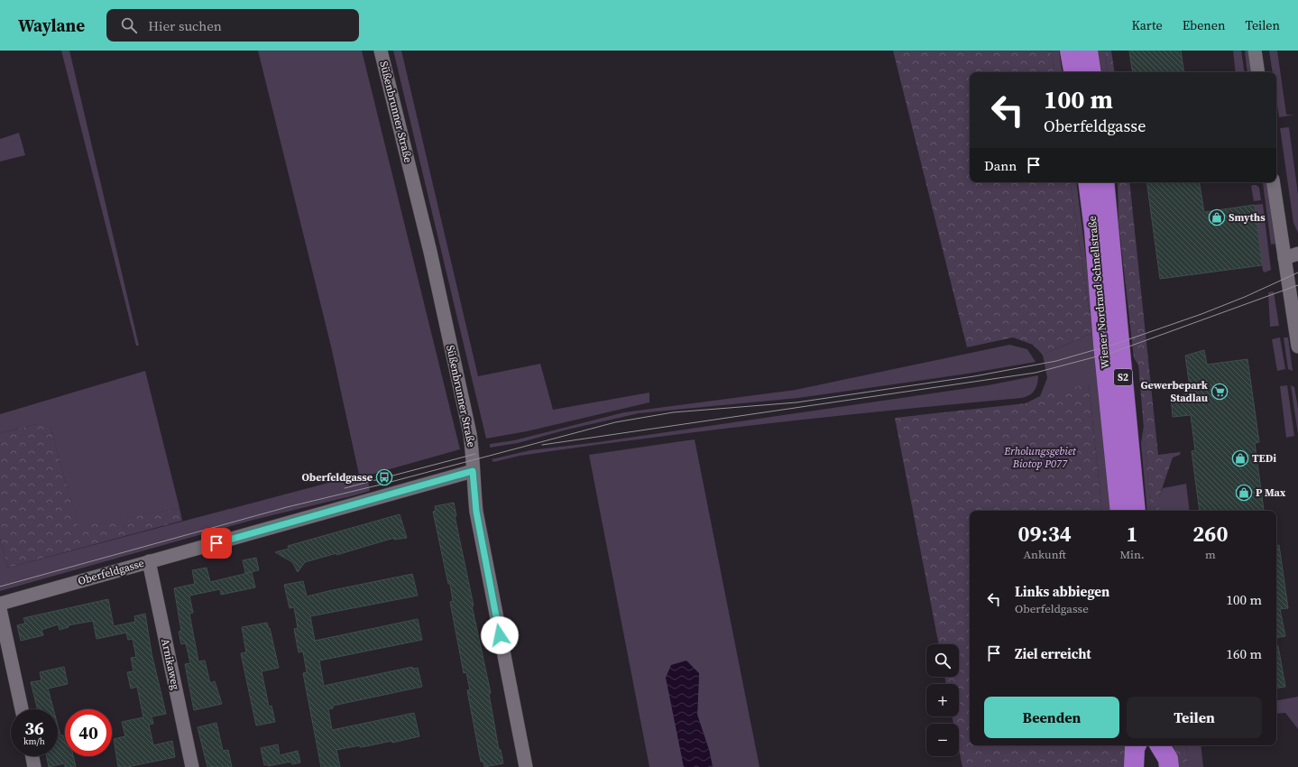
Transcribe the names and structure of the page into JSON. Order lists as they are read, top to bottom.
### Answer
{
  "streets": {
    "highway": ["Wiener Nordrand Schnellstraße", "S2"],
    "street": ["Süßenbrunner Straße", "Oberfeldgasse", "Arnikaweg"]
  },
  "crossings": [
    ["Süßenbrunner Straße", "Oberfeldgasse"],
    ["Oberfeldgasse", "Arnikaweg"]
  ],
  "parks": ["Erholungsgebiet Biotop P077"],
  "places": {
    "shop": ["Smyths", "TEDi", "P Max"],
    "supermarket": ["Gewerbepark Stadlau"],
    "bus stop": ["Oberfeldgasse"]
  },
  "page": {
    "header": "Waylane",
    "search": "Hier suchen",
    "nav": ["Karte", "Ebenen", "Teilen"],
    "turn": ["100 m", "Oberfeldgasse"],
    "then": "Dann",
    "eta": [
      "09:34",
      "Ankunft",
      "1",
      "Min.",
      "260",
      "m"
    ],
    "list": [
      {
        "name": "Links abbiegen",
        "note": "Oberfeldgasse",
        "value": "100 m"
      },
      {
        "name": "Ziel erreicht",
        "value": "160 m"
      }
    ],
    "map_buttons": ["+", "−"],
    "buttons": ["Beenden", "Teilen"],
    "speed": "36 km/h",
    "limit": "40"
  }
}
